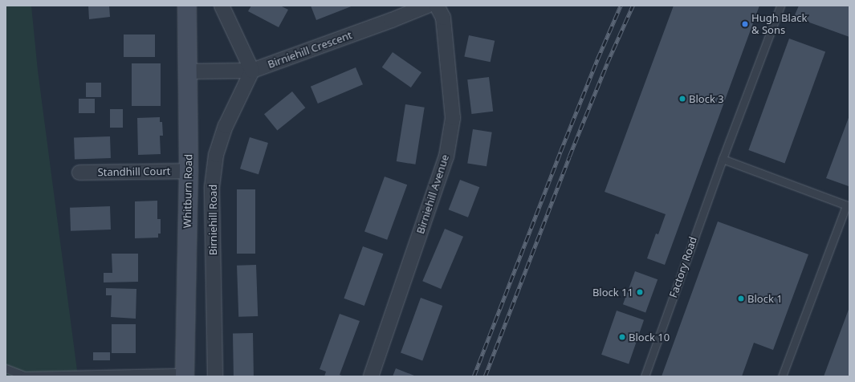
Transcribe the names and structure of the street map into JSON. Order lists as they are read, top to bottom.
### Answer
{
  "streets": {
    "main road": ["Whitburn Road"],
    "street": [
      "Birniehill Crescent",
      "Standhill Court",
      "Birniehill Avenue",
      "Birniehill Road"
    ],
    "lane": ["Factory Road"]
  },
  "crossings": [
    ["Birniehill Crescent", "Whitburn Road"],
    ["Birniehill Crescent", "Birniehill Road"],
    ["Standhill Court", "Whitburn Road"]
  ],
  "places": [
    "Hugh Black & Sons",
    "Block 3",
    "Block 11",
    "Block 1",
    "Block 10"
  ]
}
